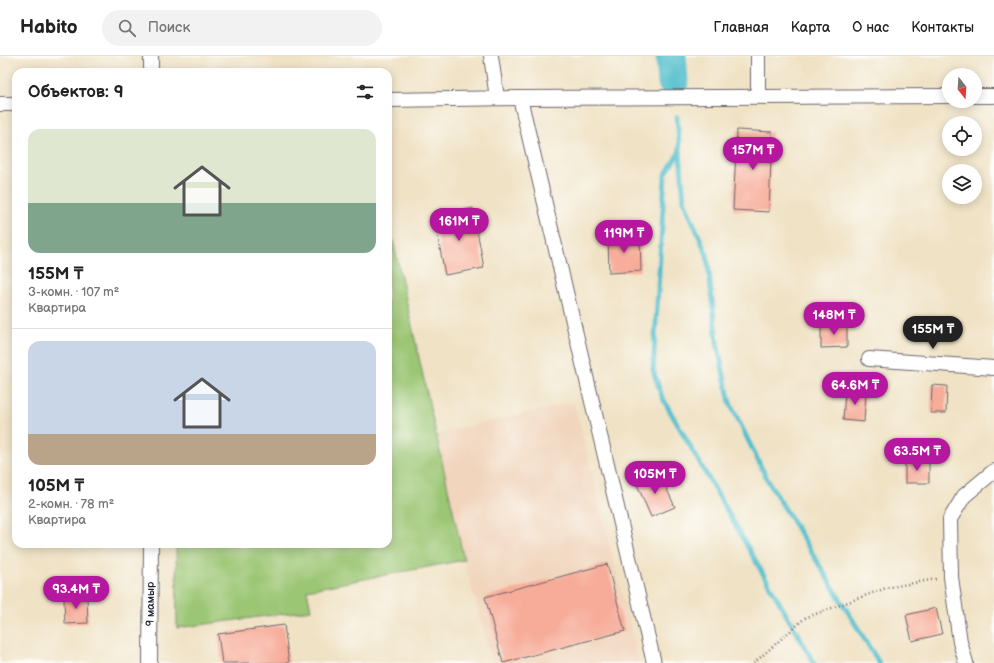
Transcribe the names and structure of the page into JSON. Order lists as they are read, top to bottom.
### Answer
{
  "streets": {
    "street": ["9 мамыр"]
  },
  "north": "bottom",
  "page": {
    "header": "Habito",
    "search": "Поиск",
    "nav": [
      "Главная",
      "Карта",
      "О нас",
      "Контакты"
    ],
    "heading": "Объектов: 9",
    "list": [
      {
        "name": "155M ₸",
        "note": "3-комн. · 107 m² · Квартира"
      },
      {
        "name": "105M ₸",
        "note": "2-комн. · 78 m² · Квартира"
      }
    ],
    "price": [
      "157M ₸",
      "161M ₸",
      "119M ₸",
      "148M ₸",
      "155M ₸",
      "64.6M ₸",
      "63.5M ₸",
      "105M ₸",
      "93.4M ₸"
    ]
  }
}
